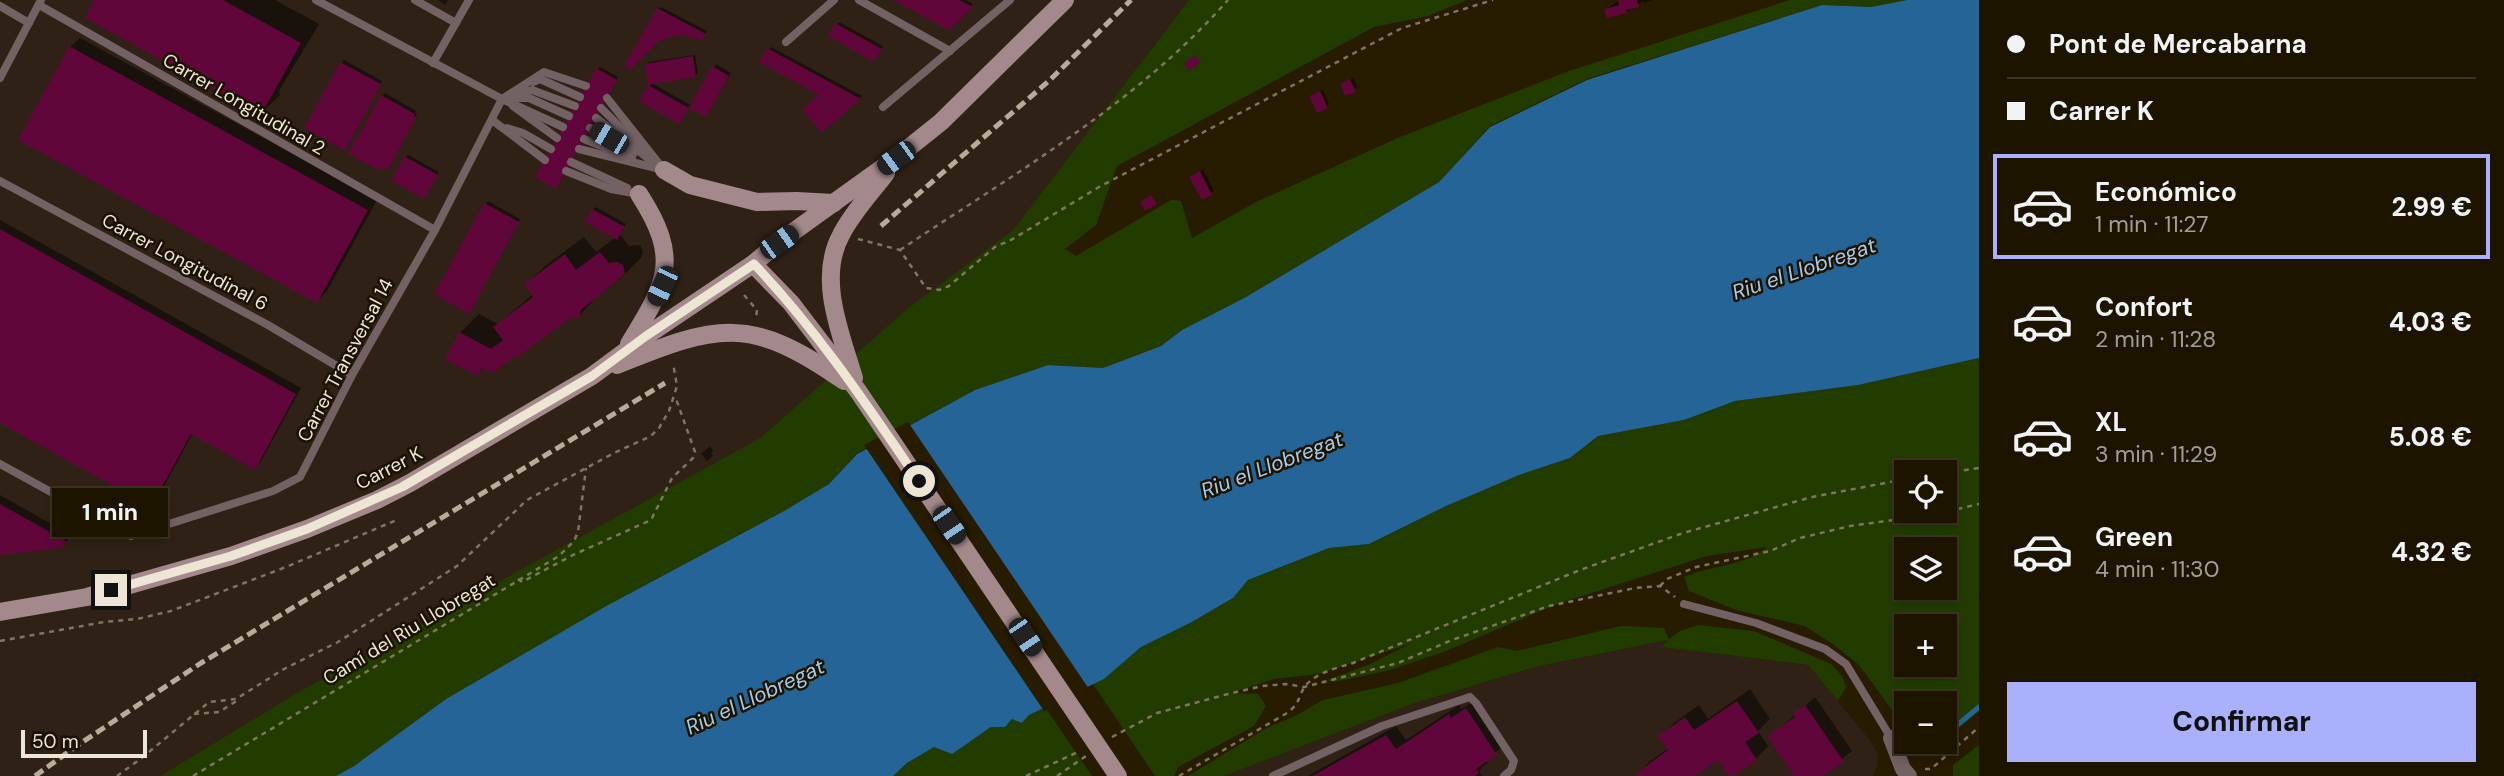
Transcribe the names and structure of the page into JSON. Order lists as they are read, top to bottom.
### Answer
{
  "streets": {
    "main road": ["Carrer K"],
    "lane": ["Carrer Longitudinal 2", "Carrer Longitudinal 6", "Carrer Transversal 14"],
    "path": ["Camí del Riu Llobregat"]
  },
  "crossings": [
    ["Carrer Longitudinal 2", "Carrer Transversal 14"],
    ["Carrer Longitudinal 6", "Carrer Transversal 14"]
  ],
  "water": ["Riu el Llobregat"],
  "scale_bar": "50 m",
  "page": {
    "banner": ["Pont de Mercabarna", "Carrer K"],
    "list": [
      {
        "name": "Económico",
        "note": "1 min · 11:27",
        "value": "2.99 €"
      },
      {
        "name": "Confort",
        "note": "2 min · 11:28",
        "value": "4.03 €"
      },
      {
        "name": "XL",
        "note": "3 min · 11:29",
        "value": "5.08 €"
      },
      {
        "name": "Green",
        "note": "4 min · 11:30",
        "value": "4.32 €"
      }
    ],
    "map_buttons": ["+", "−"],
    "bubble": "1 min",
    "buttons": "Confirmar",
    "scale": "50 m"
  }
}
